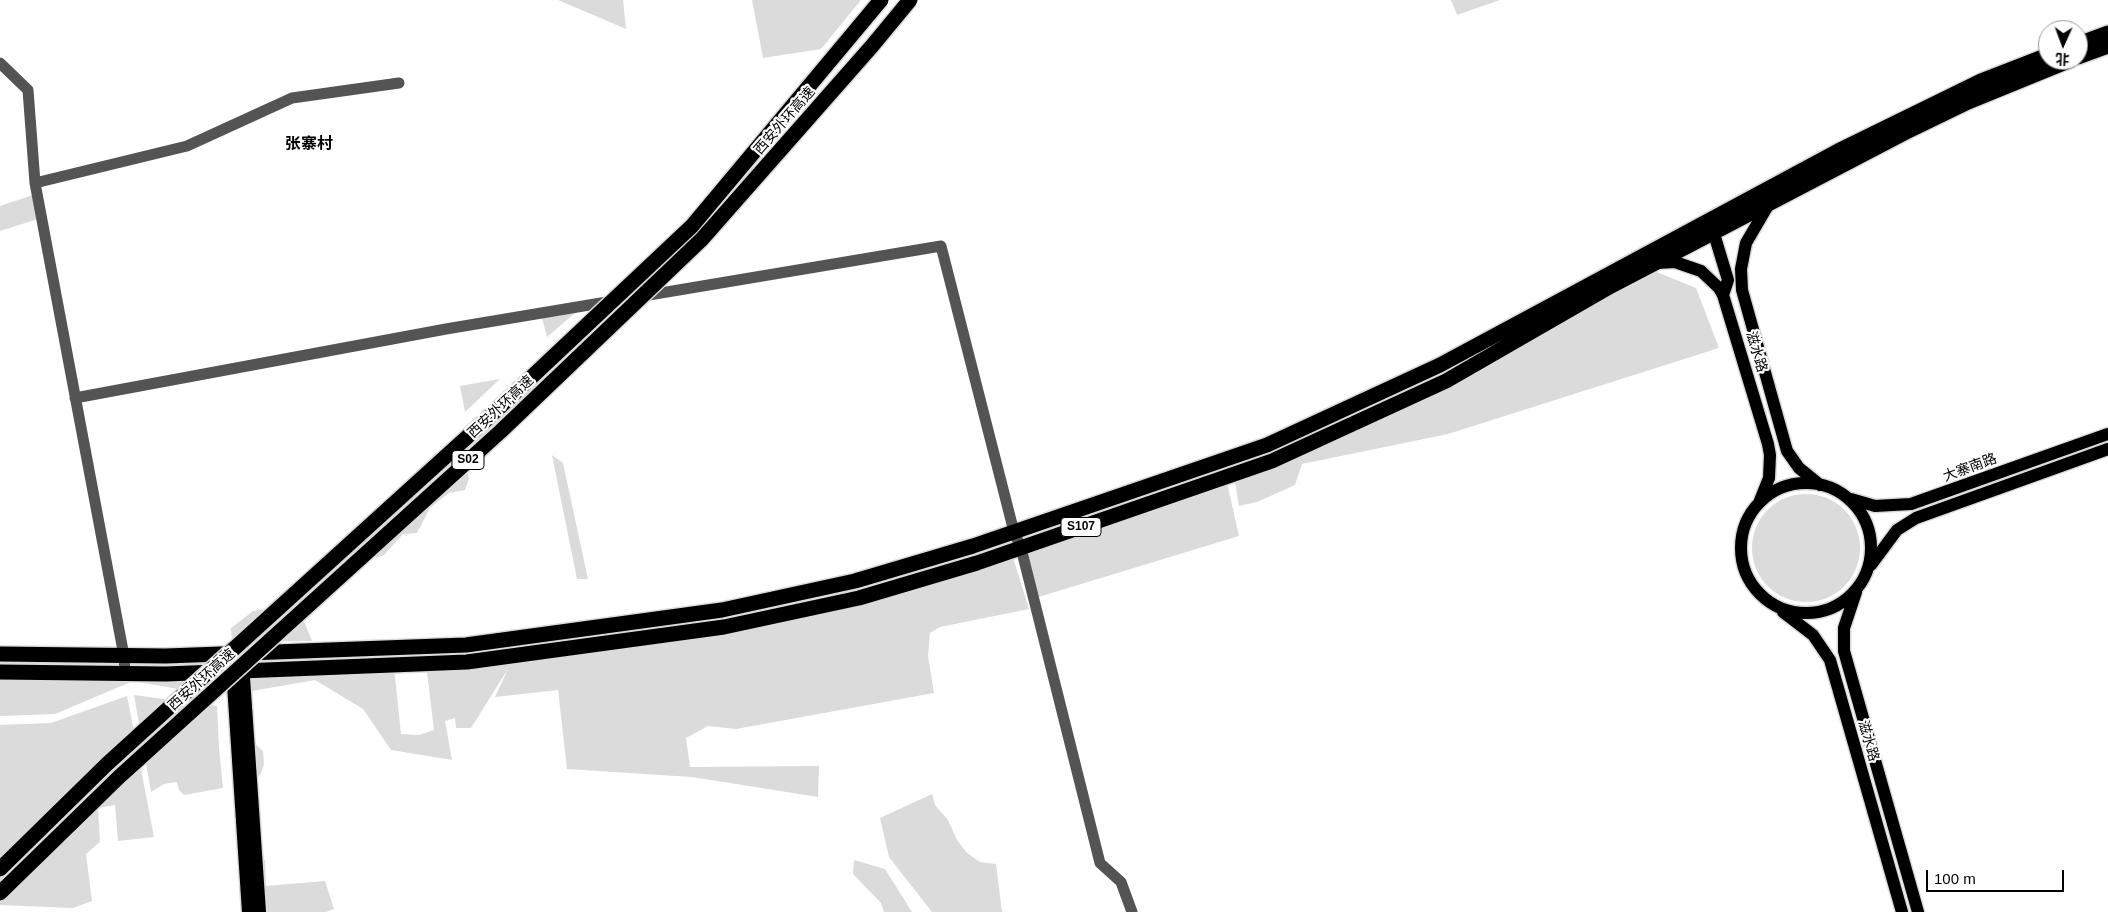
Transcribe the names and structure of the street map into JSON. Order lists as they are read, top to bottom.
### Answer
{
  "streets": {
    "highway": ["西安外环高速", "S02", "S107"],
    "main road": ["滋水路", "大寨南路"]
  },
  "crossings": [
    ["滋水路", "大寨南路"],
    ["滋水路", "S107"]
  ],
  "districts": ["张寨村"],
  "scale_bar": "100 m",
  "north": "bottom"
}
